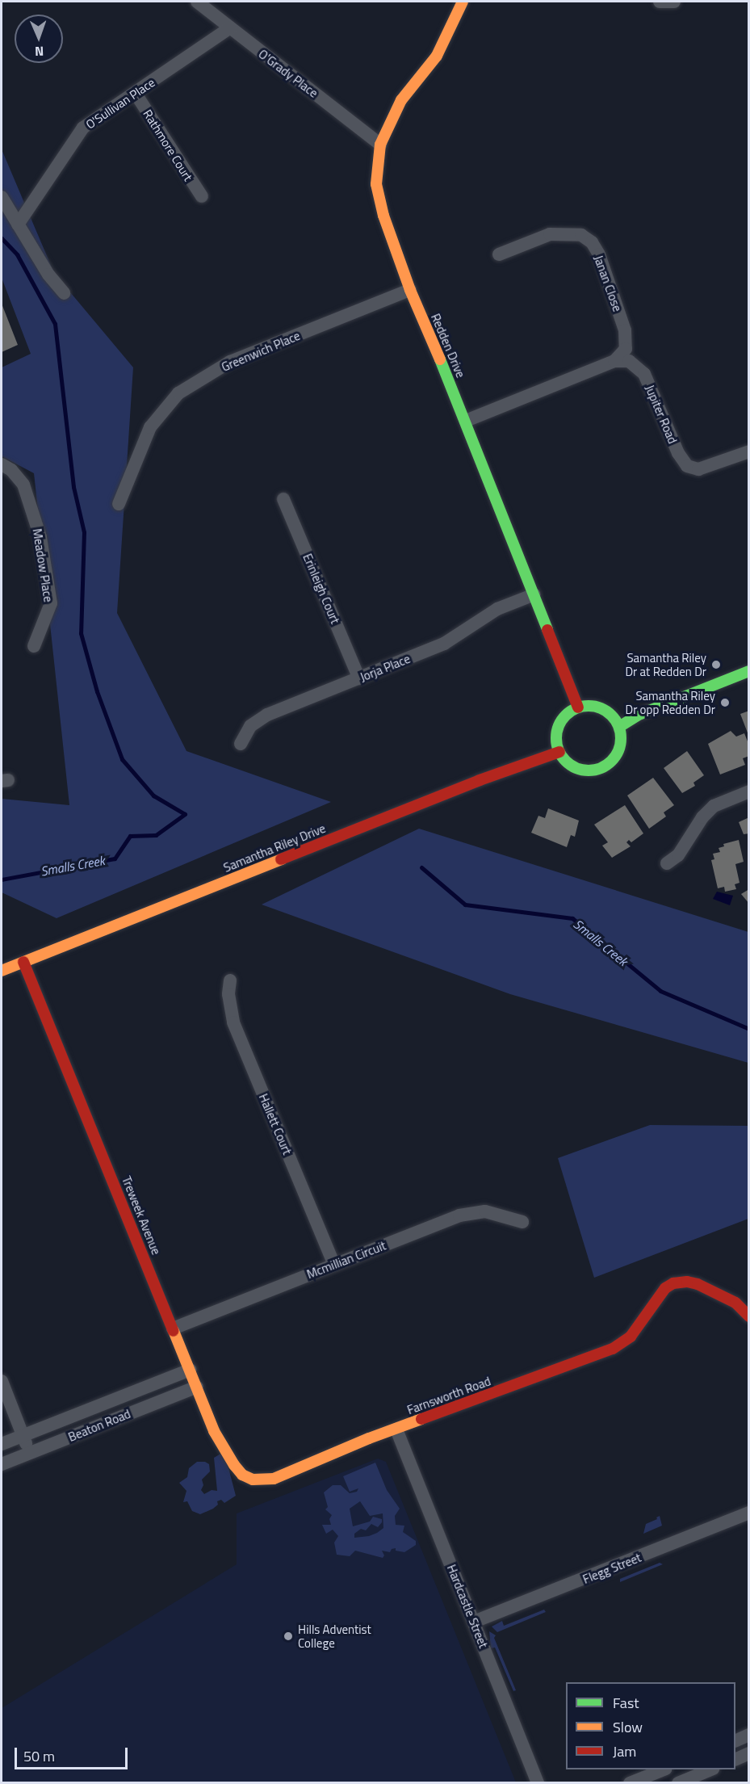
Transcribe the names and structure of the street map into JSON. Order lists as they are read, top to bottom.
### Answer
{
  "streets": {
    "street": [
      "O'Grady Place",
      "O'Sullivan Place",
      "Rathmore Court",
      "Janan Close",
      "Redden Drive",
      "Greenwich Place",
      "Jupiter Road",
      "Meadow Place",
      "Erinleigh Court",
      "Jorja Place",
      "Samantha Riley Drive",
      "Hallett Court",
      "Treweek Avenue",
      "Mcmillian Circuit",
      "Farnsworth Road",
      "Beaton Road",
      "Flegg Street",
      "Hardcastle Street"
    ]
  },
  "crossings": [
    ["O'Grady Place", "O'Sullivan Place"],
    ["O'Grady Place", "Redden Drive"],
    ["O'Sullivan Place", "Rathmore Court"],
    ["Janan Close", "Jupiter Road"],
    ["Redden Drive", "Greenwich Place"],
    ["Redden Drive", "Jorja Place"],
    ["Redden Drive", "Samantha Riley Drive"],
    ["Erinleigh Court", "Jorja Place"],
    ["Samantha Riley Drive", "Treweek Avenue"],
    ["Hallett Court", "Mcmillian Circuit"],
    ["Treweek Avenue", "Mcmillian Circuit"],
    ["Treweek Avenue", "Farnsworth Road"],
    ["Treweek Avenue", "Beaton Road"],
    ["Farnsworth Road", "Hardcastle Street"],
    ["Flegg Street", "Hardcastle Street"]
  ],
  "water": ["Smalls Creek"],
  "places": ["Samantha Riley Dr at Redden Dr", "Samantha Riley Dr opp Redden Dr", "Hills Adventist College"],
  "legend": ["Fast", "Slow", "Jam"],
  "scale_bar": "50 m",
  "north": "bottom"
}
